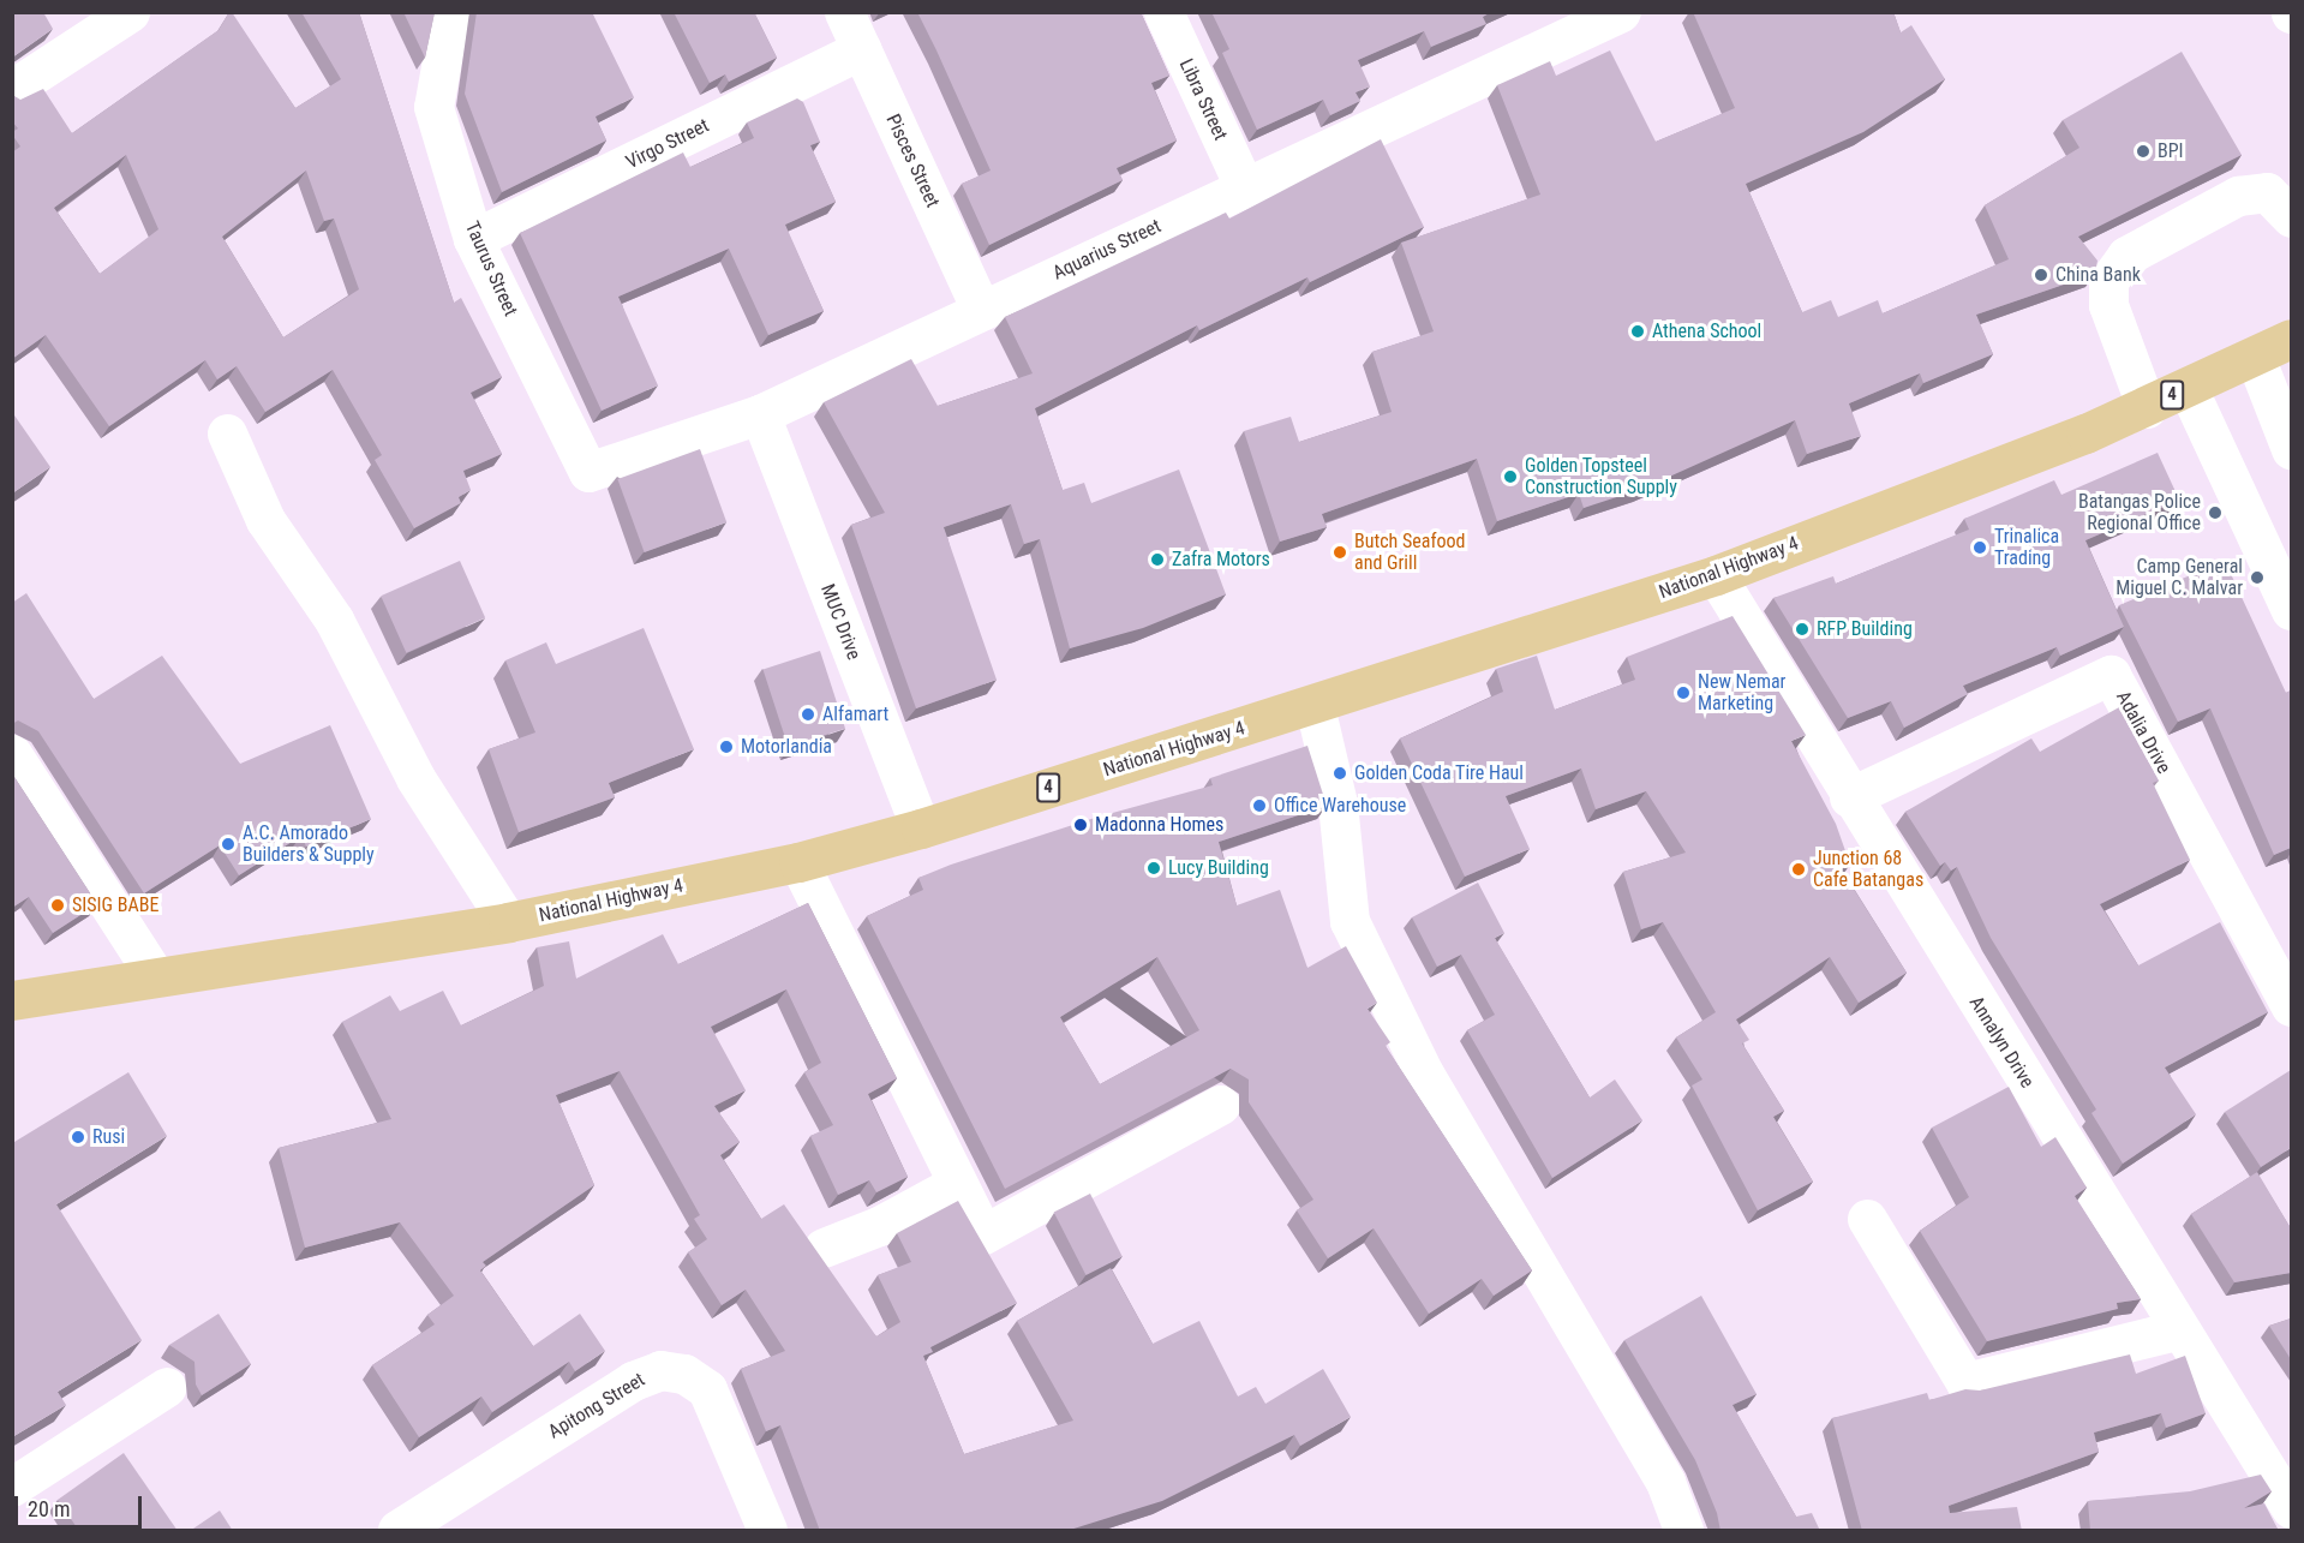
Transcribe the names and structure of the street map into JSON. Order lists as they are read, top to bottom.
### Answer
{
  "streets": {
    "main road": ["4", "National Highway 4"],
    "street": [
      "Libra Street",
      "Virgo Street",
      "Pisces Street",
      "Aquarius Street",
      "Taurus Street",
      "MUC Drive",
      "Adalia Drive",
      "Annalyn Drive",
      "Apitong Street"
    ]
  },
  "crossings": [
    ["Libra Street", "Aquarius Street"],
    ["Virgo Street", "Pisces Street"],
    ["Virgo Street", "Taurus Street"],
    ["Pisces Street", "Aquarius Street"],
    ["Aquarius Street", "Taurus Street"],
    ["Aquarius Street", "MUC Drive"],
    ["National Highway 4", "MUC Drive"],
    ["National Highway 4", "Annalyn Drive"],
    ["Adalia Drive", "Annalyn Drive"]
  ],
  "places": [
    "BPI",
    "China Bank",
    "Athena School",
    "Golden Topsteel Construction Supply",
    "Batangas Police Regional Office",
    "Trinalica Trading",
    "Butch Seafood and Grill",
    "Zafra Motors",
    "Camp General Miguel C. Malvar",
    "RFP Building",
    "New Nemar Marketing",
    "Alfamart",
    "Motorlandia",
    "Golden Coda Tire Haul",
    "Office Warehouse",
    "Madonna Homes",
    "A.C. Amorado Builders & Supply",
    "Lucy Building",
    "Junction 68 Cafe Batangas",
    "SISIG BABE",
    "Rusi"
  ],
  "scale_bar": "20 m"
}
